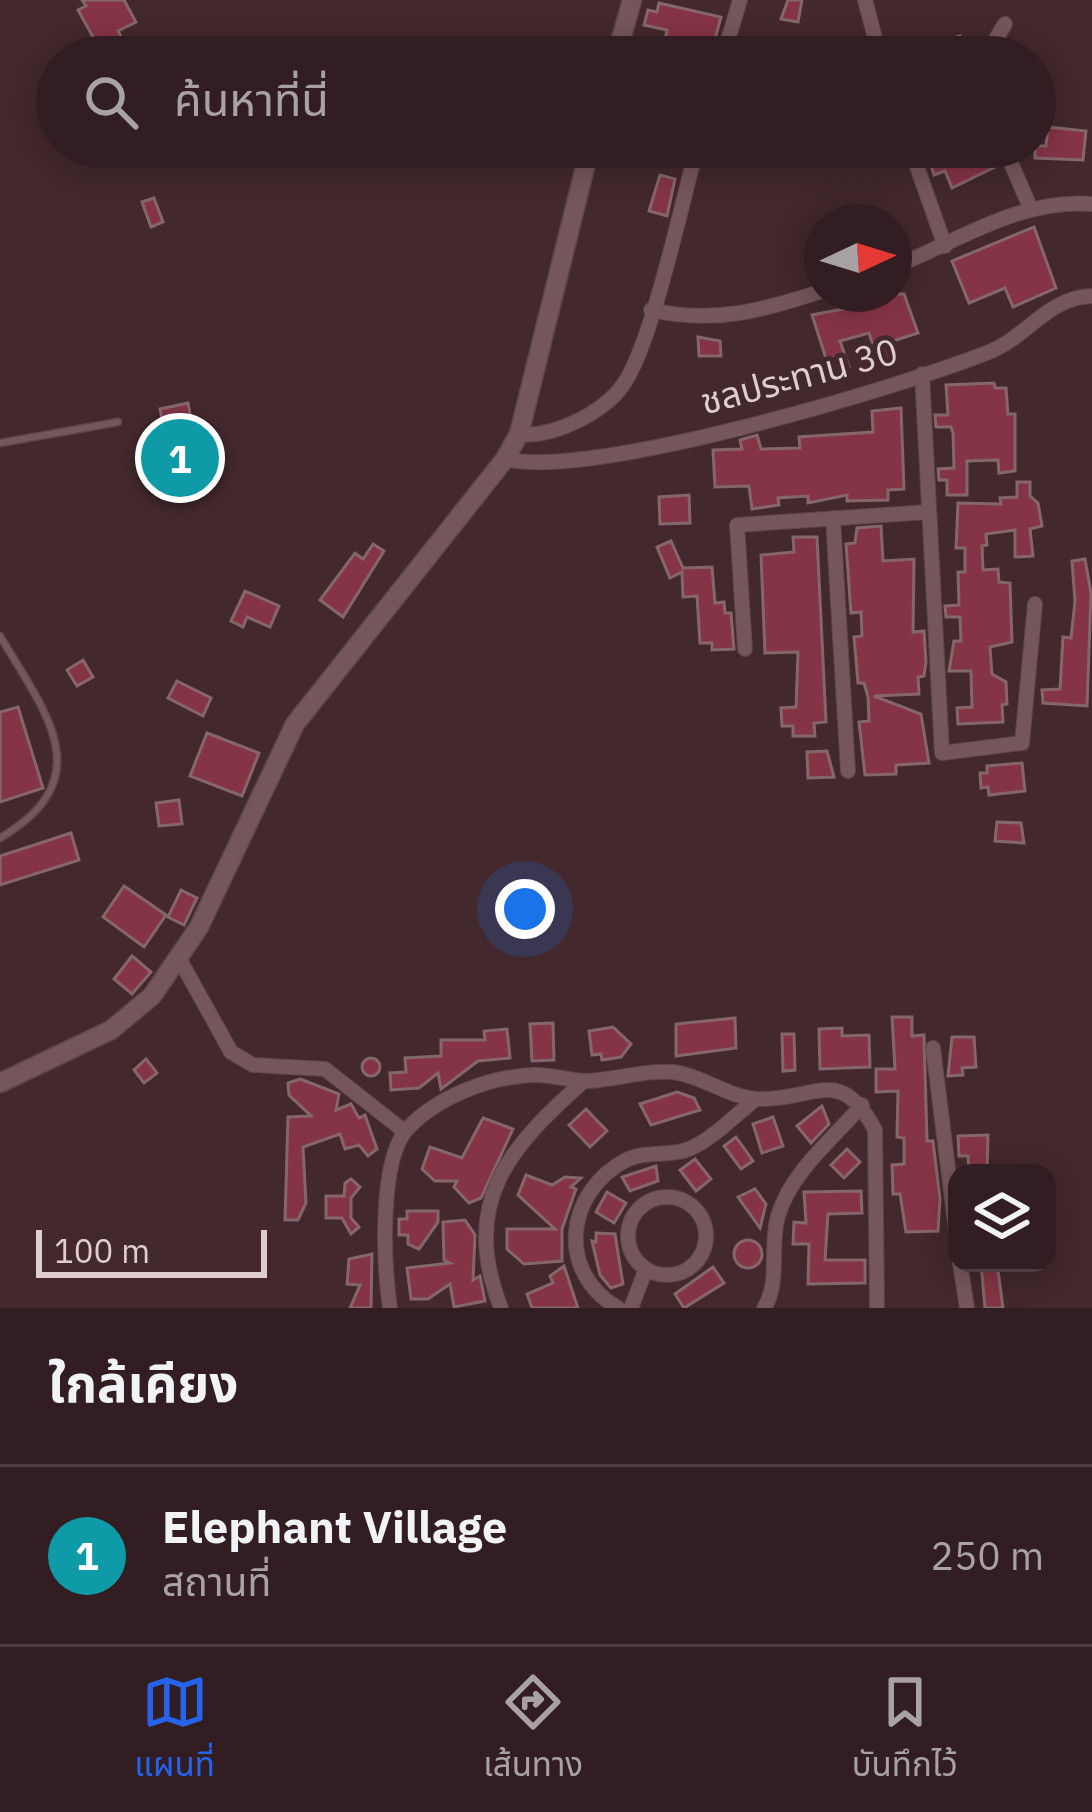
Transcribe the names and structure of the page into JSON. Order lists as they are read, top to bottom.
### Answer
{
  "streets": {
    "street": ["ชลประทาน 30"]
  },
  "scale_bar": "100 m",
  "north": "right",
  "page": {
    "search": "ค้นหาที่นี่",
    "pins": "1",
    "scale": "100 m",
    "heading": "ใกล้เคียง",
    "list": [
      {
        "mark": "1",
        "name": "Elephant Village",
        "note": "สถานที่",
        "value": "250 m"
      }
    ],
    "nav": ["แผนที่", "เส้นทาง", "บันทึกไว้"]
  }
}
